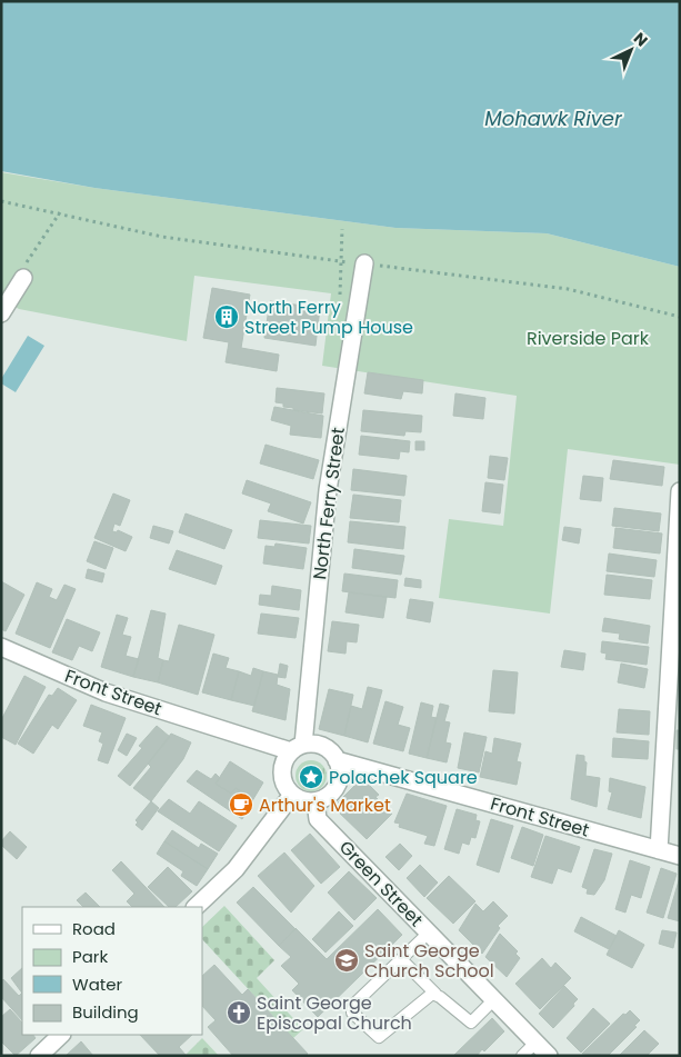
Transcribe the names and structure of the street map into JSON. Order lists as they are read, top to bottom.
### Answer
{
  "streets": {
    "street": ["North Ferry Street", "Front Street", "Green Street"]
  },
  "crossings": [
    ["North Ferry Street", "Front Street"],
    ["North Ferry Street", "Green Street"],
    ["Front Street", "Green Street"]
  ],
  "water": ["Mohawk River"],
  "parks": ["Riverside Park"],
  "places": {
    "building": ["North Ferry Street Pump House"],
    "place": ["Polachek Square"],
    "cafe": ["Arthur's Market"],
    "school or university": ["Saint George Church School"],
    "church": ["Saint George Episcopal Church"]
  },
  "legend": [
    "Road",
    "Park",
    "Water",
    "Building"
  ],
  "north": "top right"
}
